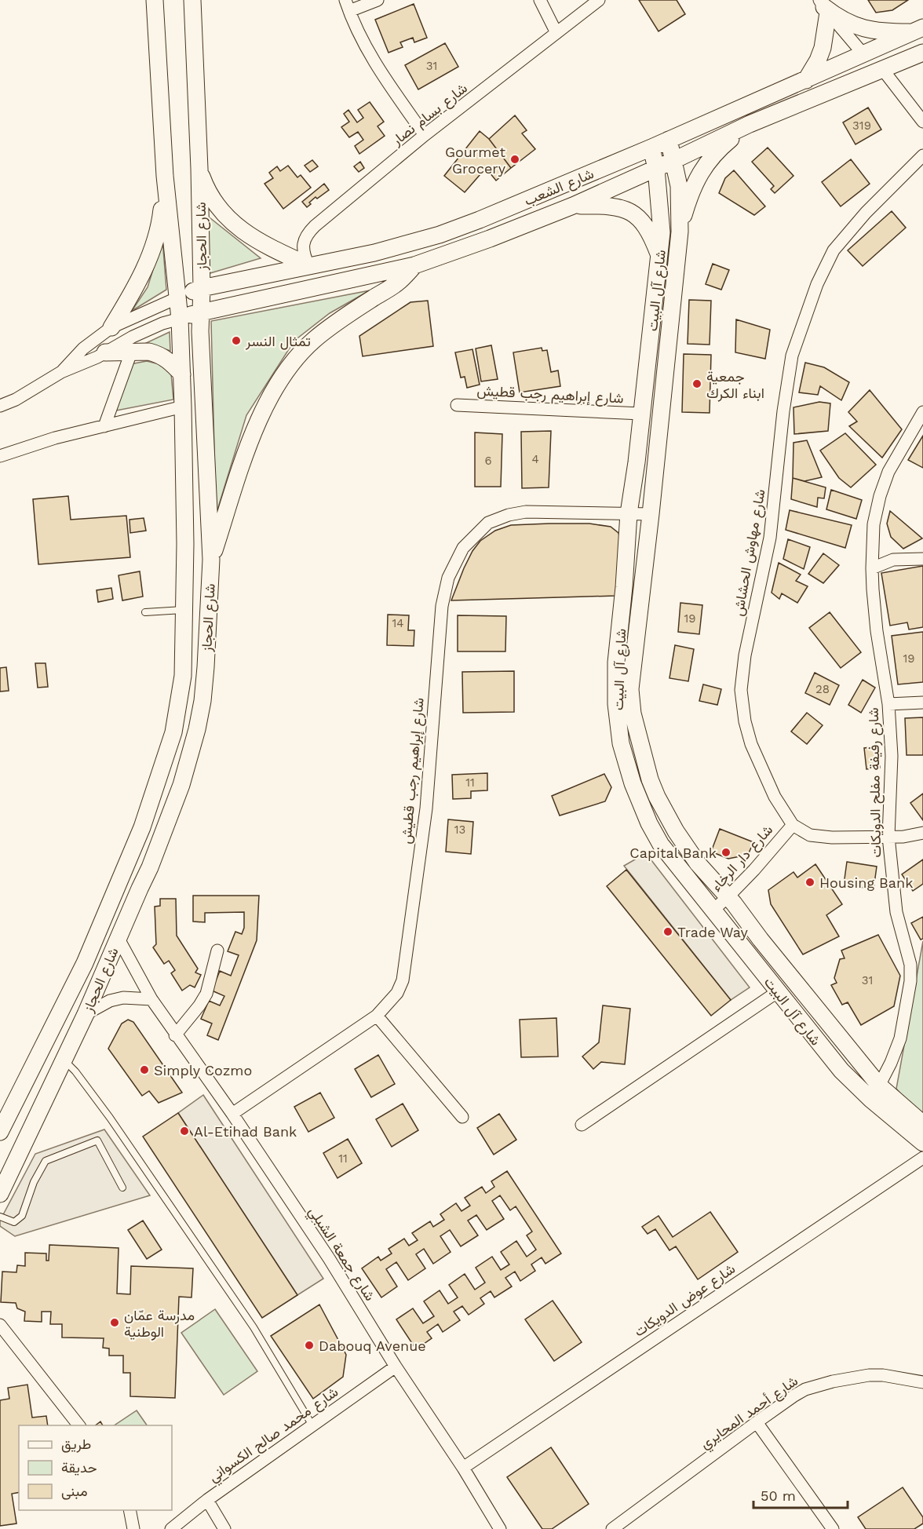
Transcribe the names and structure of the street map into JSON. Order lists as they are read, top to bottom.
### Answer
{
  "streets": {
    "main road": ["شارع الشعب", "شارع الحجاز", "شارع آل البيت"],
    "street": [
      "شارع بسام نصار",
      "شارع إبراهيم رجب قطيش",
      "شارع مهاوش الحشاش",
      "شارع رفيفة مفلح الدويكات",
      "شارع دار الرخاء",
      "شارع جمعة الشبلي",
      "شارع عوض الدويكات",
      "شارع أحمد المحايري",
      "شارع محمد صالح الكسواني"
    ]
  },
  "crossings": [
    ["شارع بسام نصار", "شارع الشعب"],
    ["شارع الشعب", "شارع الحجاز"],
    ["شارع الشعب", "شارع آل البيت"],
    ["شارع الحجاز", "شارع جمعة الشبلي"],
    ["شارع آل البيت", "شارع إبراهيم رجب قطيش"],
    ["شارع آل البيت", "شارع رفيفة مفلح الدويكات"],
    ["شارع آل البيت", "شارع دار الرخاء"],
    ["شارع إبراهيم رجب قطيش", "شارع جمعة الشبلي"],
    ["شارع مهاوش الحشاش", "شارع دار الرخاء"],
    ["شارع جمعة الشبلي", "شارع عوض الدويكات"],
    ["شارع جمعة الشبلي", "شارع محمد صالح الكسواني"]
  ],
  "places": [
    "Gourmet Grocery",
    "تمثال النسر",
    "جمعية ابناء الكرك",
    "Capital Bank",
    "Housing Bank",
    "Trade Way",
    "Simply Cozmo",
    "Al-Etihad Bank",
    "مدرسة عمّان الوطنية",
    "Dabouq Avenue"
  ],
  "house_numbers": [
    "31",
    "319",
    "4",
    "6",
    "19",
    "14",
    "19",
    "28",
    "11",
    "13",
    "31",
    "11"
  ],
  "legend": ["طريق", "حديقة", "مبنى"],
  "scale_bar": "50 m"
}
